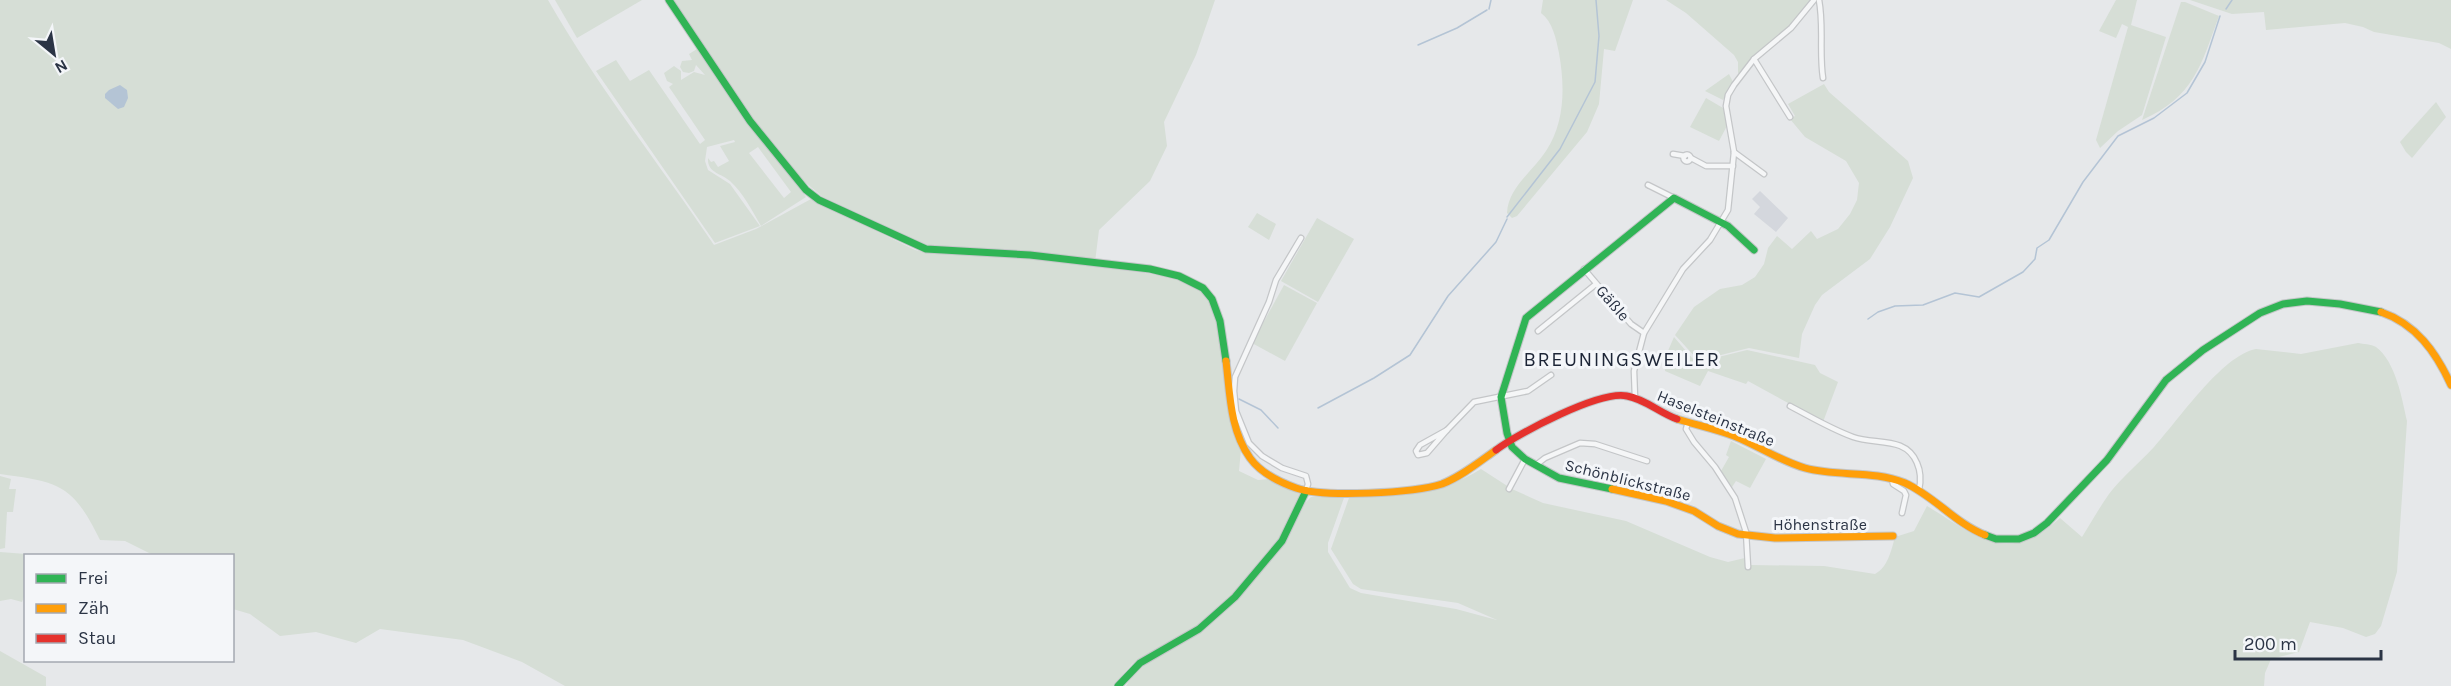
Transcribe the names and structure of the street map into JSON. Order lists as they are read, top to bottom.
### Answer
{
  "streets": {
    "street": [
      "Gäßle",
      "Haselsteinstraße",
      "Schönblickstraße",
      "Höhenstraße"
    ]
  },
  "crossings": [
    ["Schönblickstraße", "Höhenstraße"]
  ],
  "districts": ["BREUNINGSWEILER"],
  "legend": ["Frei", "Zäh", "Stau"],
  "scale_bar": "200 m",
  "north": "bottom right"
}
